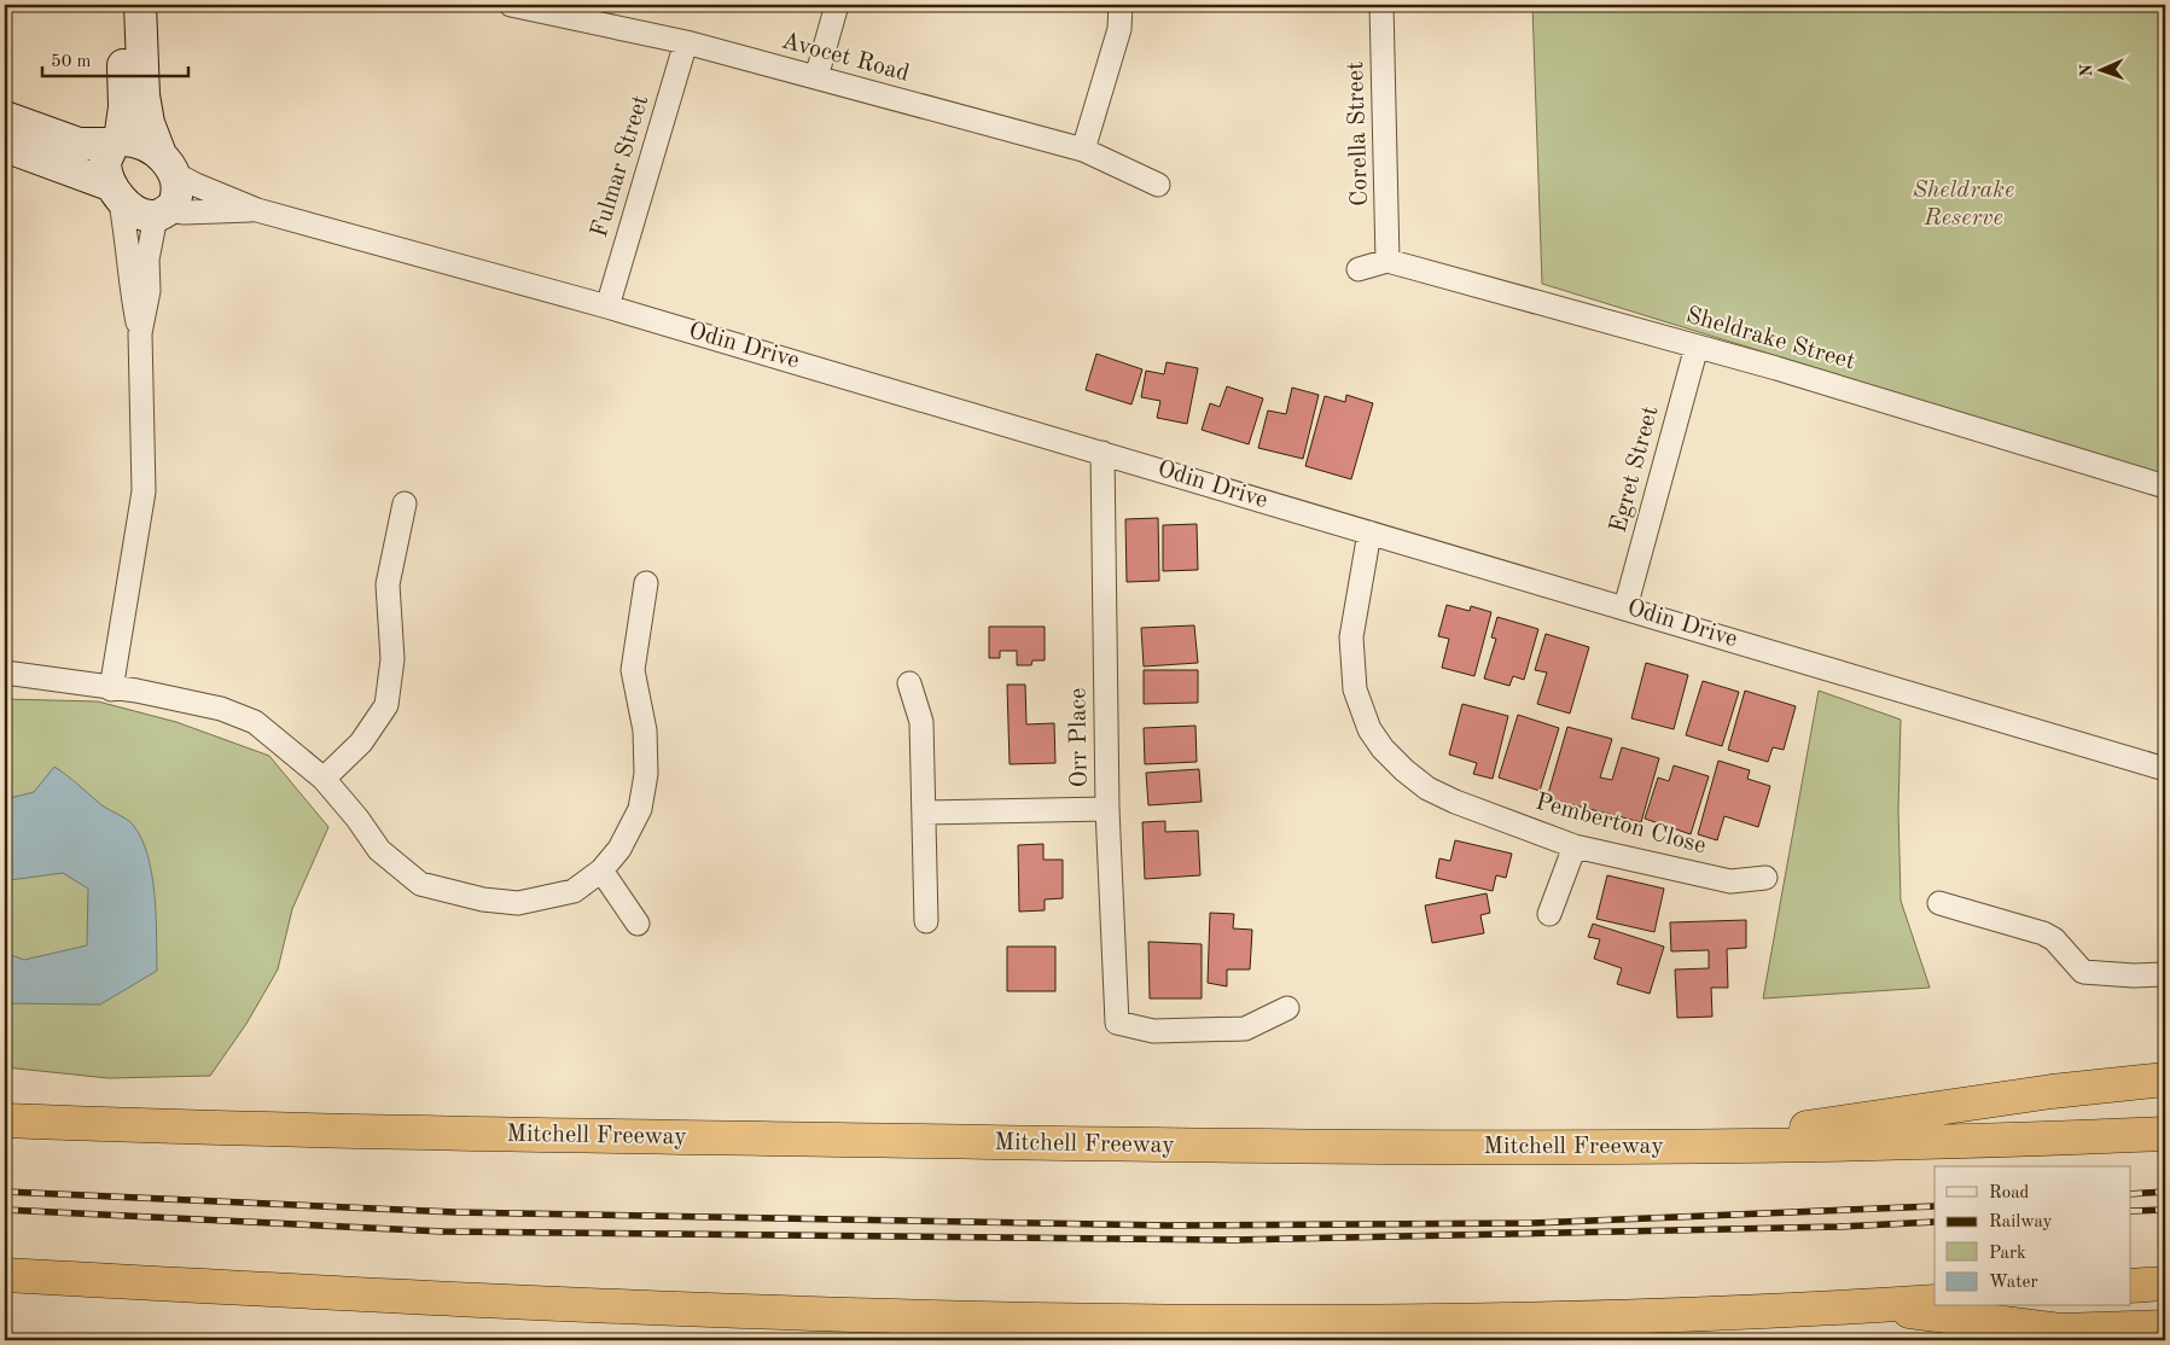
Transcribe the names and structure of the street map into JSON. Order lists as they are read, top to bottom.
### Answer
{
  "streets": {
    "highway": ["Mitchell Freeway"],
    "main road": ["Odin Drive"],
    "street": [
      "Avocet Road",
      "Corella Street",
      "Fulmar Street",
      "Sheldrake Street",
      "Egret Street",
      "Orr Place",
      "Pemberton Close"
    ]
  },
  "crossings": [
    ["Avocet Road", "Fulmar Street"],
    ["Corella Street", "Sheldrake Street"],
    ["Fulmar Street", "Odin Drive"],
    ["Sheldrake Street", "Egret Street"],
    ["Odin Drive", "Egret Street"],
    ["Odin Drive", "Orr Place"],
    ["Odin Drive", "Pemberton Close"]
  ],
  "parks": ["Sheldrake Reserve"],
  "legend": [
    "Road",
    "Railway",
    "Park",
    "Water"
  ],
  "scale_bar": "50 m",
  "north": "left"
}
